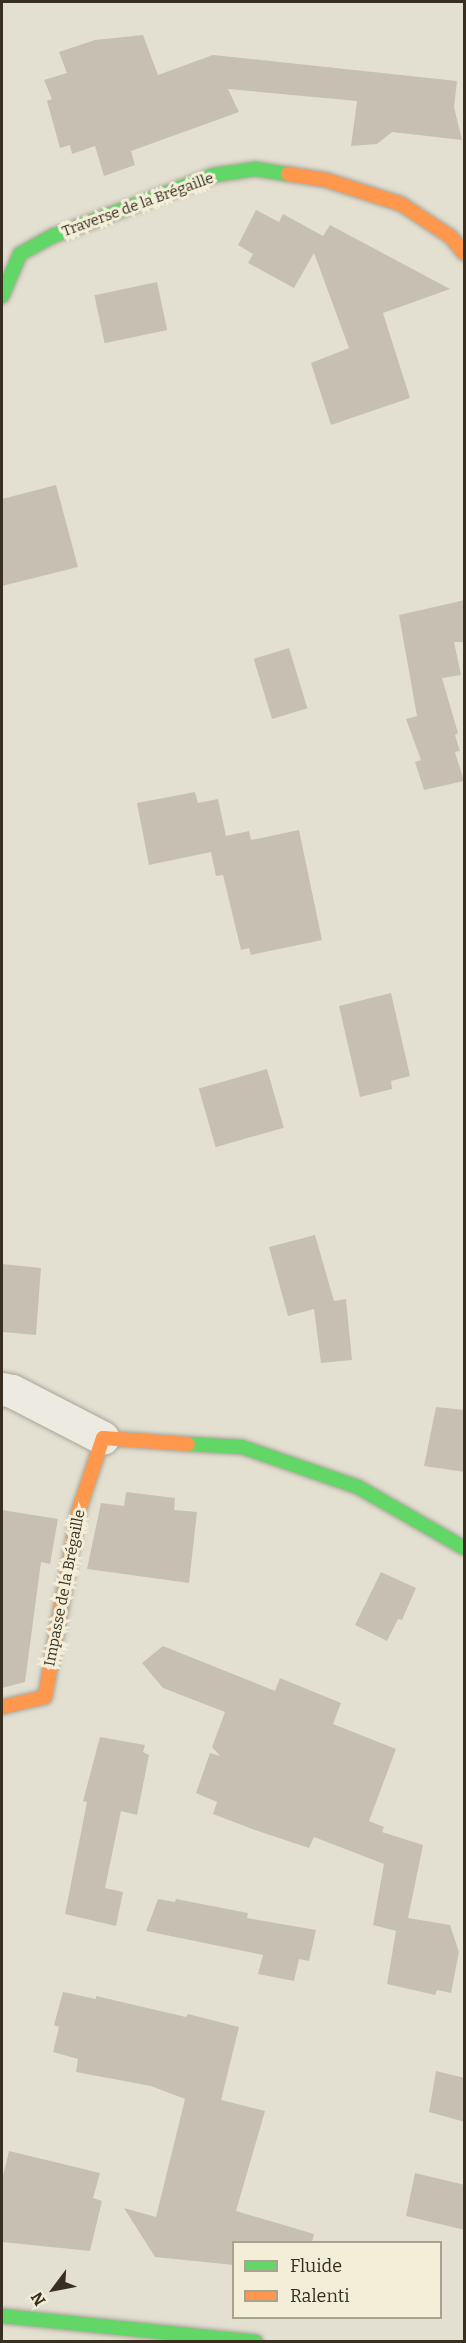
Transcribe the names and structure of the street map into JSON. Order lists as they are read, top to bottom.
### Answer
{
  "streets": {
    "street": ["Traverse de la Brégaille", "Impasse de la Brégaille"]
  },
  "legend": ["Fluide", "Ralenti"],
  "north": "bottom left"
}
